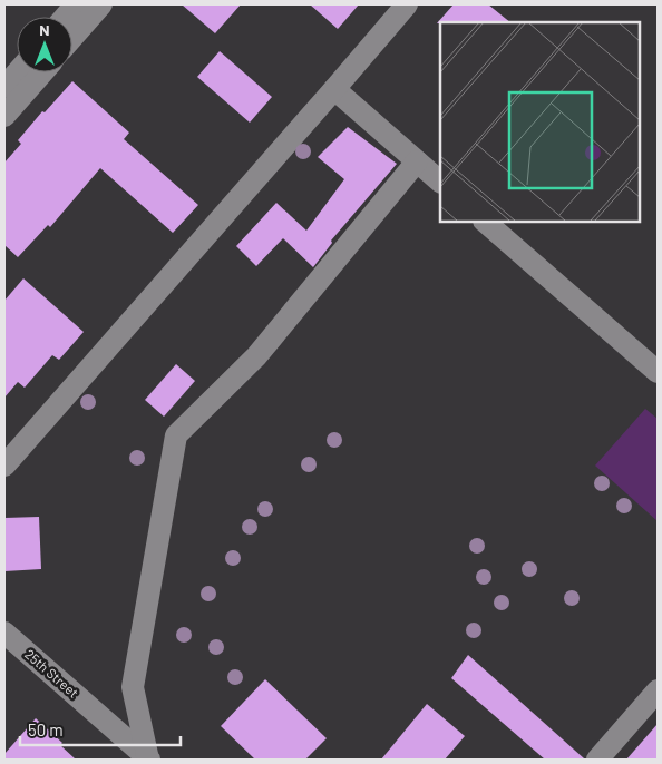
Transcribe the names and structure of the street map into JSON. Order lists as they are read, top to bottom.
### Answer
{
  "streets": {
    "street": ["25th Street"]
  },
  "scale_bar": "50 m",
  "north": "top"
}
